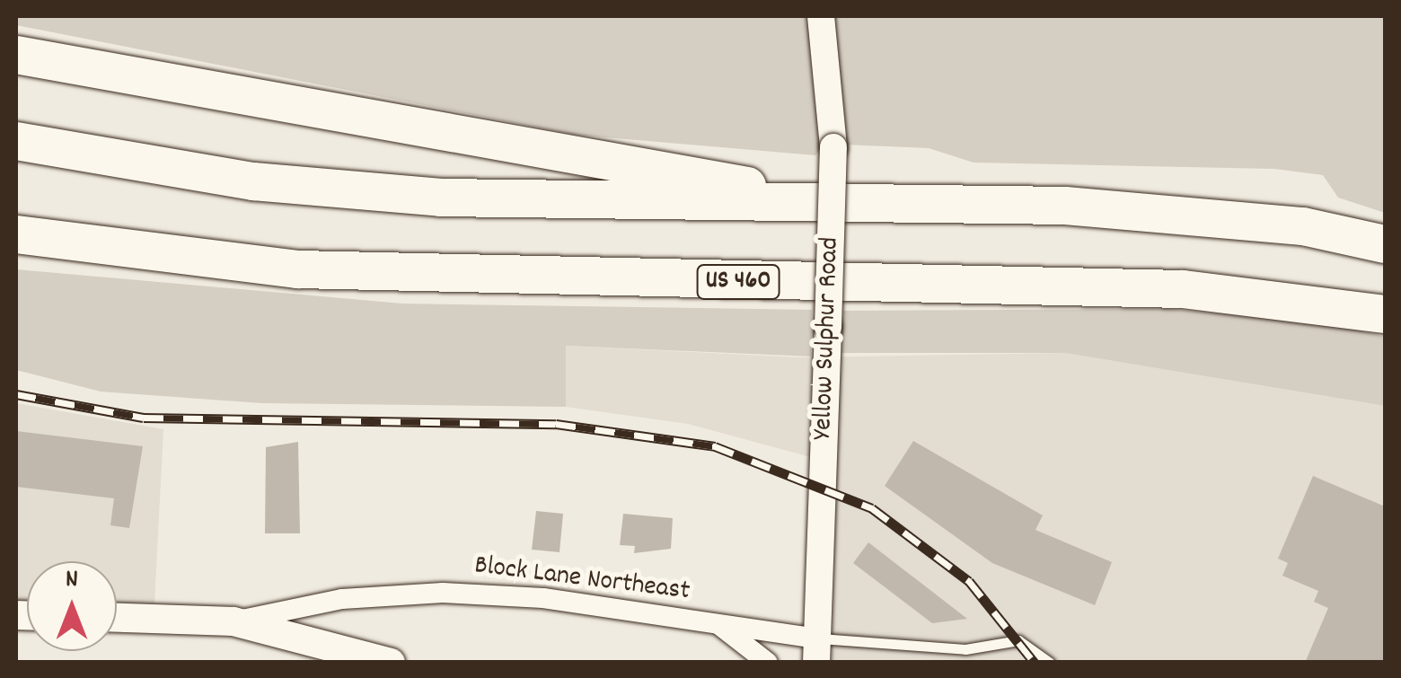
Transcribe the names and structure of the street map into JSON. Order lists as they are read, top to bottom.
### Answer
{
  "streets": {
    "highway": ["US 460"],
    "street": ["Yellow Sulphur Road", "Block Lane Northeast"]
  },
  "crossings": [
    ["Yellow Sulphur Road", "Block Lane Northeast"]
  ],
  "north": "top"
}
